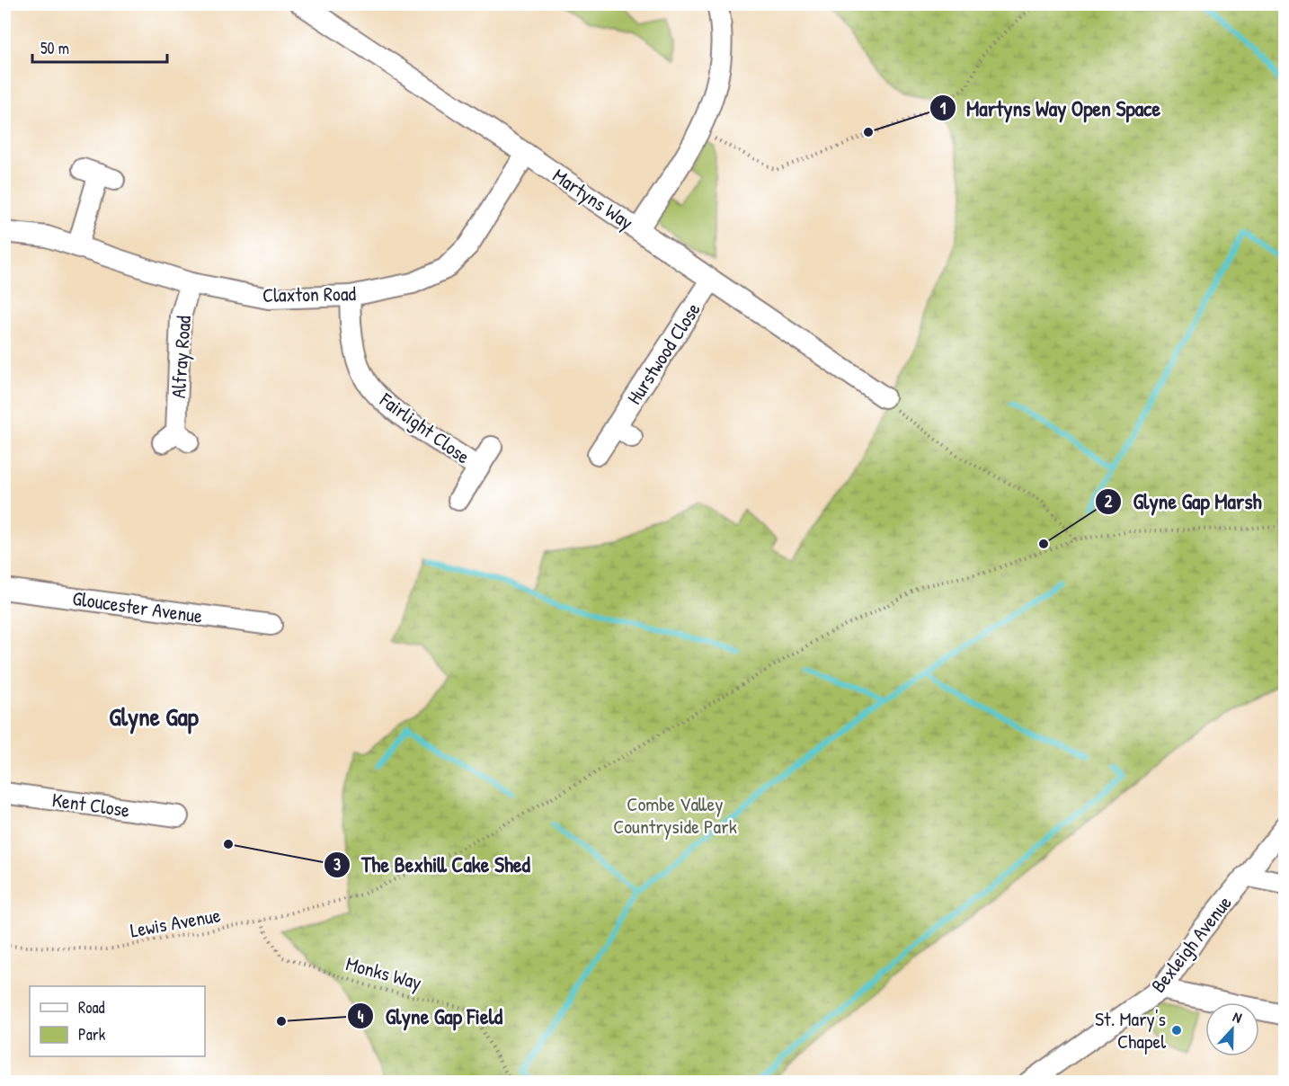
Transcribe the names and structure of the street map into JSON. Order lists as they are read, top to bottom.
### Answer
{
  "streets": {
    "street": [
      "Martyns Way",
      "Claxton Road",
      "Hurstwood Close",
      "Alfray Road",
      "Fairlight Close",
      "Gloucester Avenue",
      "Kent Close",
      "Bexleigh Avenue"
    ],
    "path": ["Lewis Avenue", "Monks Way"]
  },
  "crossings": [
    ["Martyns Way", "Claxton Road"],
    ["Martyns Way", "Hurstwood Close"],
    ["Claxton Road", "Alfray Road"],
    ["Claxton Road", "Fairlight Close"],
    ["Lewis Avenue", "Monks Way"]
  ],
  "districts": ["Glyne Gap"],
  "parks": ["Combe Valley Countryside Park"],
  "places": [
    "Martyns Way Open Space",
    "Glyne Gap Marsh",
    "The Bexhill Cake Shed",
    "Glyne Gap Field",
    "St. Mary's Chapel"
  ],
  "legend": ["Road", "Park"],
  "scale_bar": "50 m",
  "north": "top"
}
